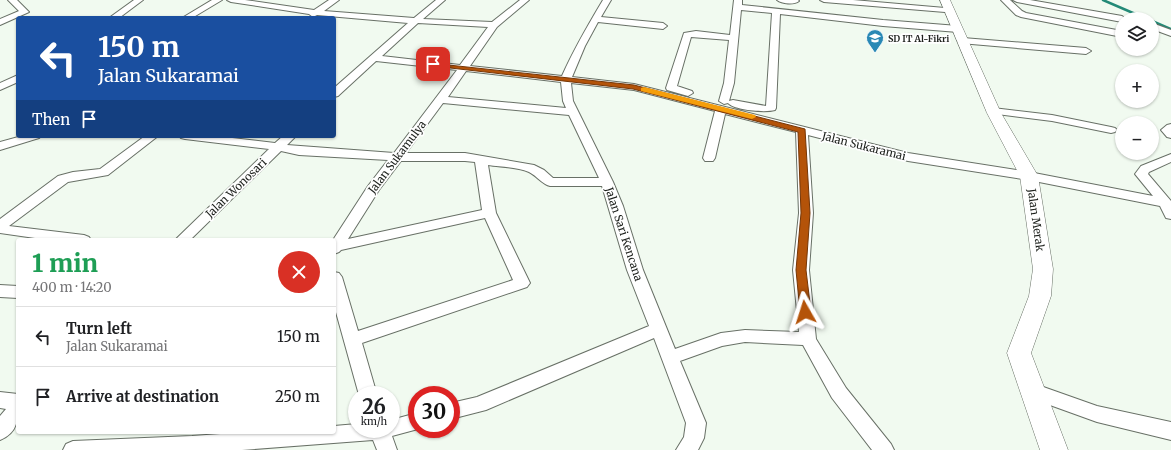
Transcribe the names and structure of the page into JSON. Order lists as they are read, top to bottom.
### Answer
{
  "streets": {
    "street": [
      "Jalan Sukaramai",
      "Jalan Sukamulya",
      "Jalan Wonosari",
      "Jalan Merak",
      "Jalan Sari Kencana"
    ]
  },
  "crossings": [
    ["Jalan Sukaramai", "Jalan Sukamulya"],
    ["Jalan Sukaramai", "Jalan Merak"],
    ["Jalan Sukaramai", "Jalan Sari Kencana"]
  ],
  "places": {
    "school or university": ["SD IT Al-Fikri"]
  },
  "page": {
    "map_buttons": ["+", "−"],
    "turn": ["150 m", "Jalan Sukaramai"],
    "then": "Then",
    "heading": ["1 min", "400 m · 14:20"],
    "list": [
      {
        "name": "Turn left",
        "note": "Jalan Sukaramai",
        "value": "150 m"
      },
      {
        "name": "Arrive at destination",
        "value": "250 m"
      }
    ],
    "speed": "26 km/h",
    "limit": "30"
  }
}
